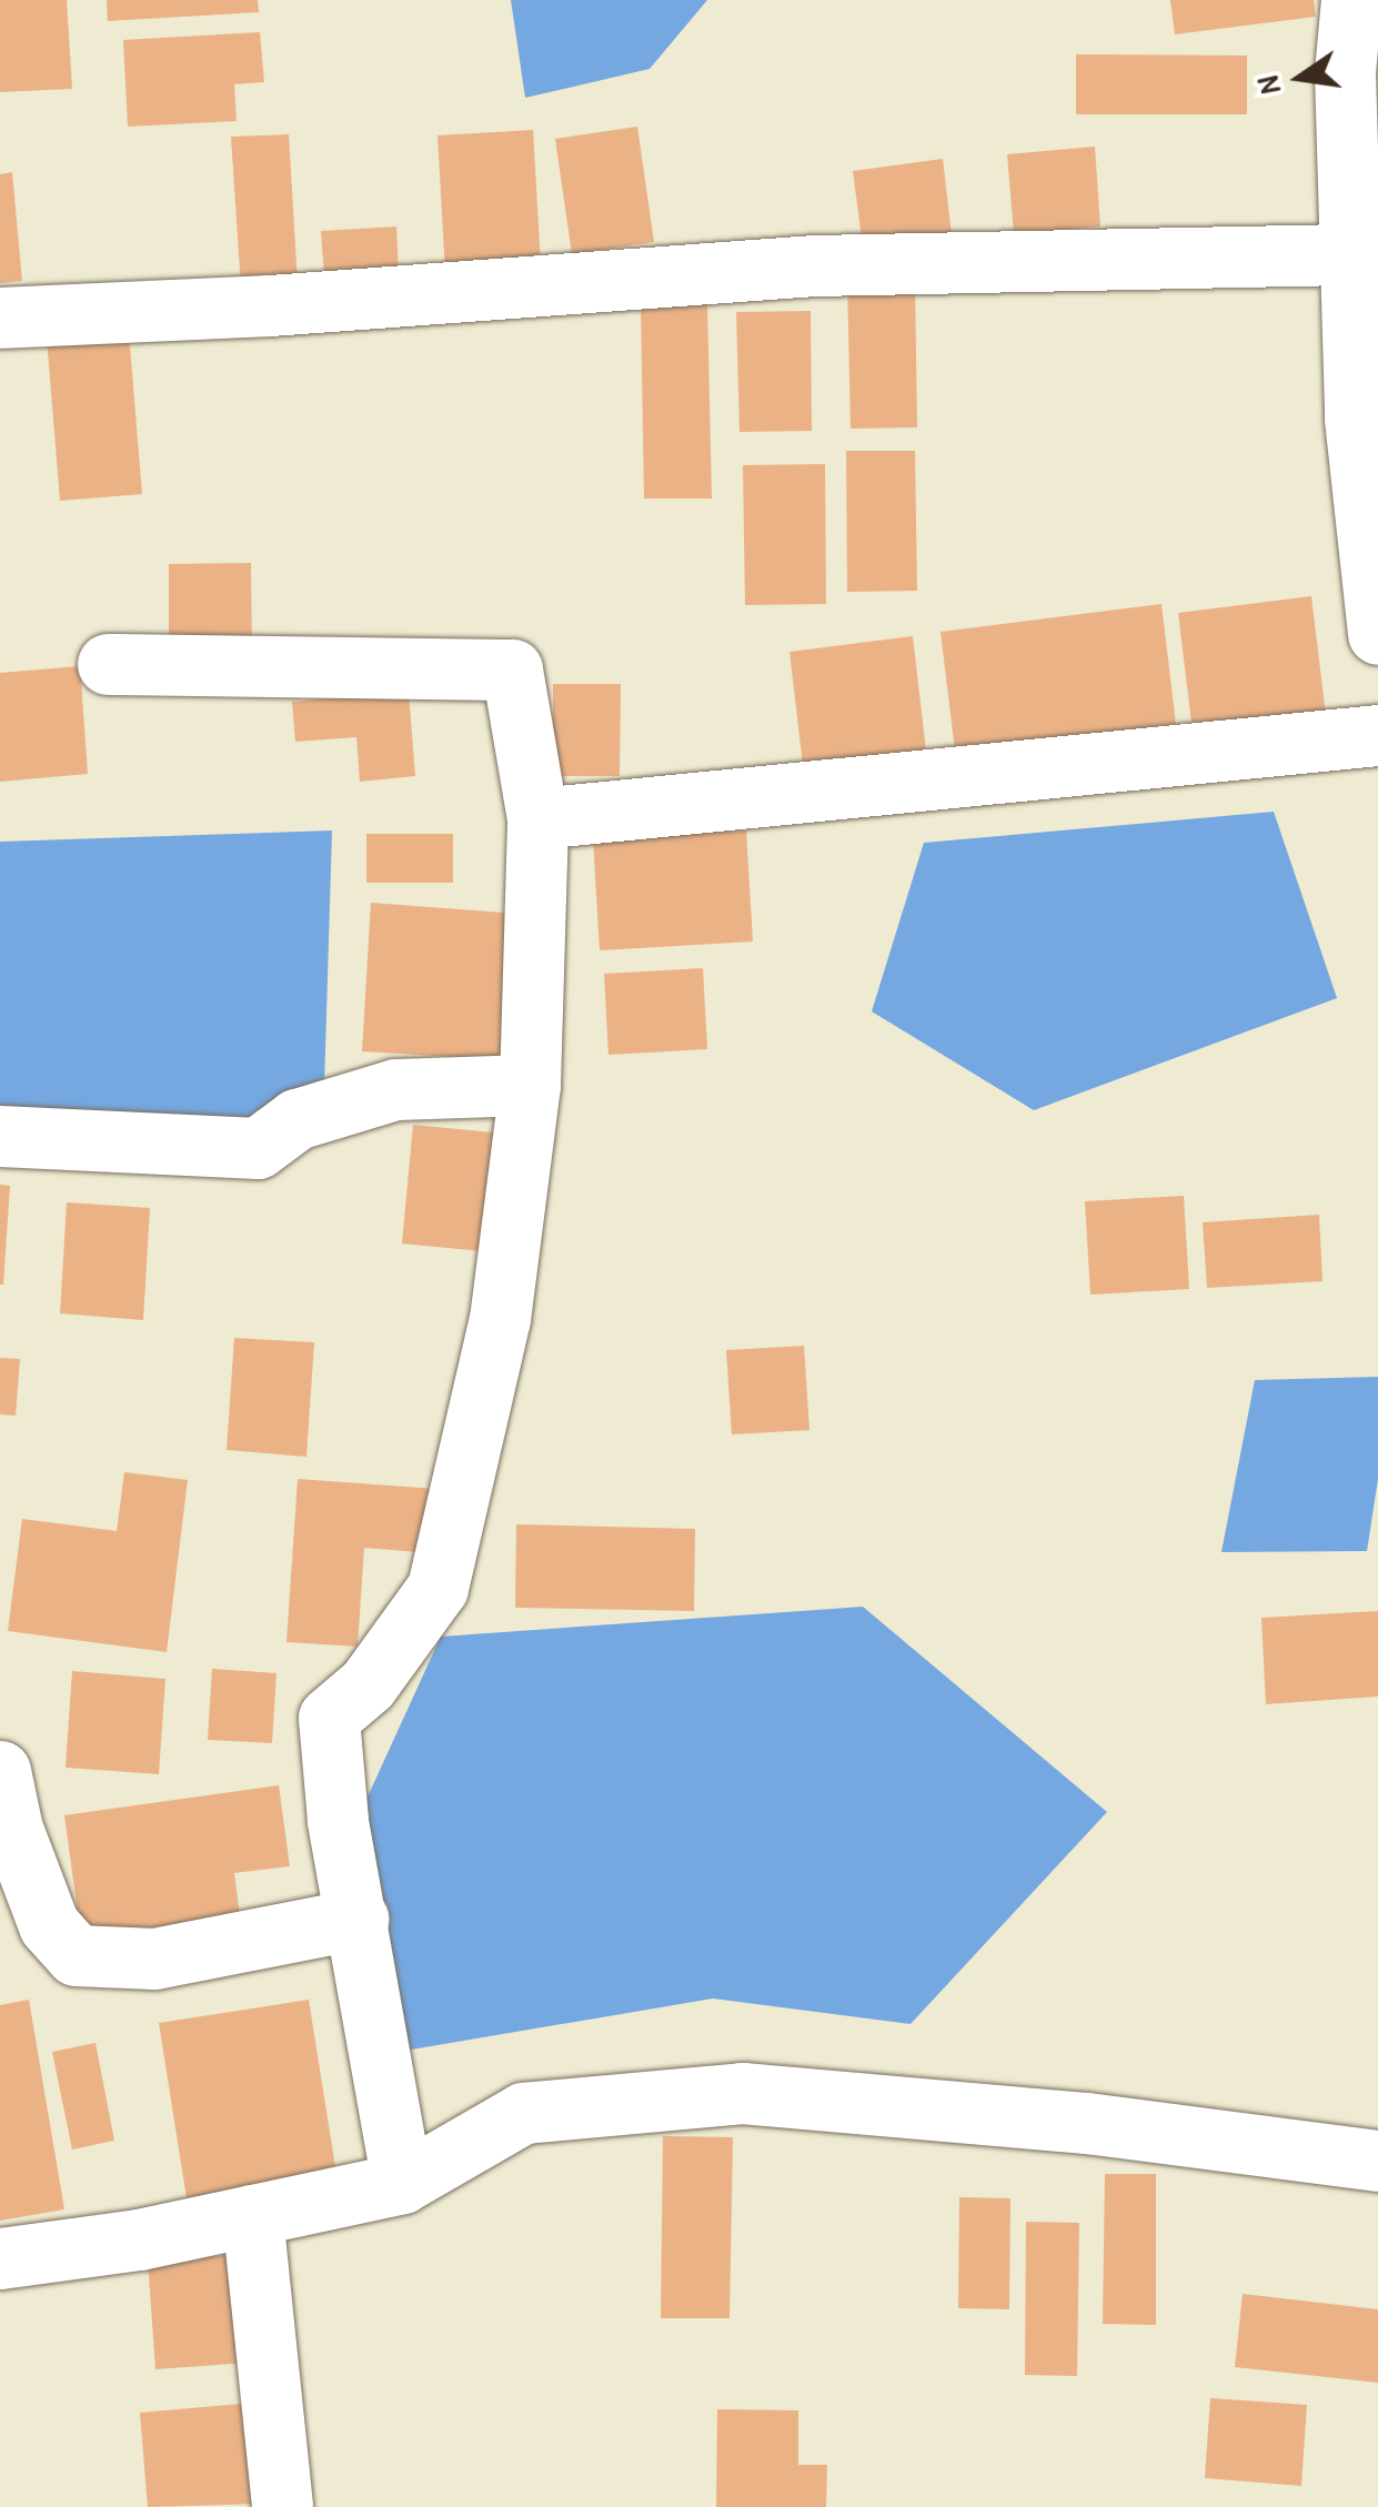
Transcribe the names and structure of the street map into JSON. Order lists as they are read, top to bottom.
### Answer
{
  "north": "left"
}
